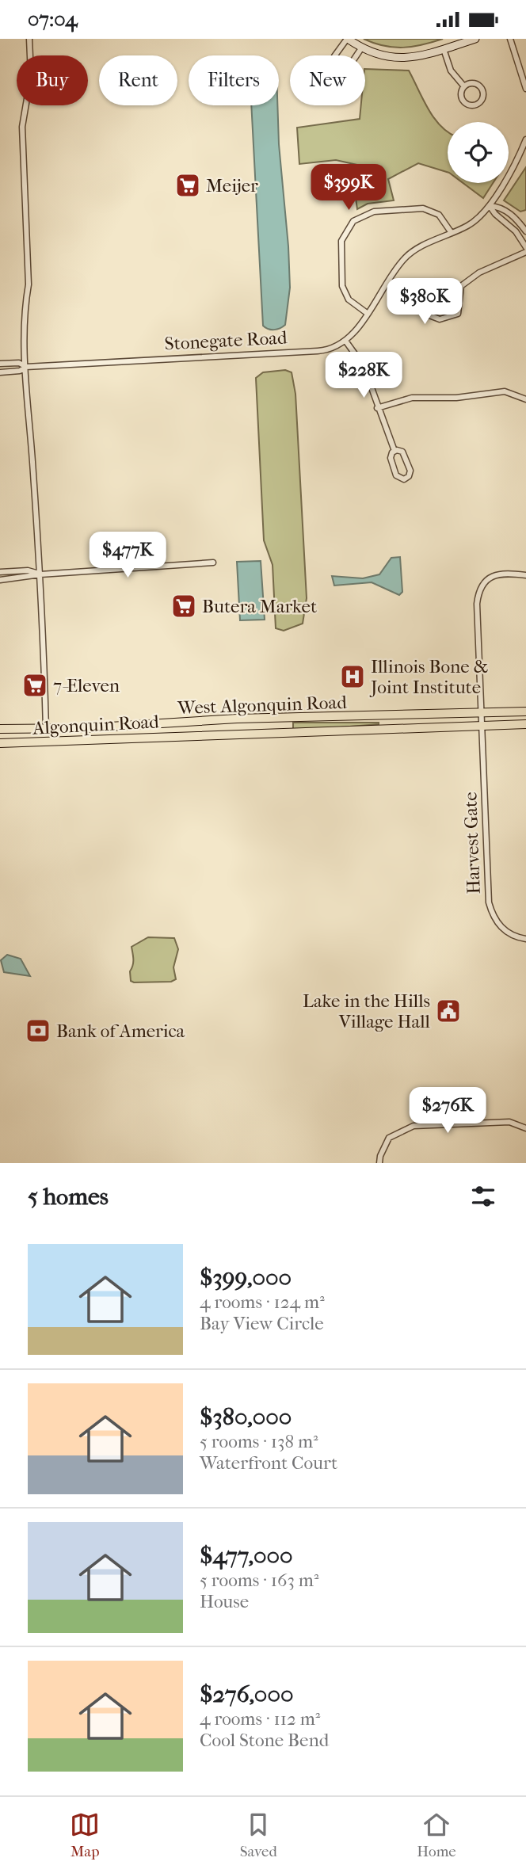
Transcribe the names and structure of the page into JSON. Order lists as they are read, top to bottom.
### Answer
{
  "streets": {
    "main road": ["West Algonquin Road", "Algonquin Road"],
    "street": ["Stonegate Road", "Harvest Gate"]
  },
  "crossings": [
    ["West Algonquin Road", "Harvest Gate"],
    ["Algonquin Road", "Harvest Gate"]
  ],
  "places": {
    "supermarket": ["Meijer", "Butera Market", "7-Eleven"],
    "hospital": ["Illinois Bone & Joint Institute"],
    "public building": ["Lake in the Hills Village Hall"],
    "bank": ["Bank of America"]
  },
  "page": {
    "status": "07:04",
    "chip": [
      "Buy",
      "Rent",
      "Filters",
      "New"
    ],
    "price": [
      "$399K",
      "$380K",
      "$228K",
      "$477K",
      "$276K"
    ],
    "heading": "5 homes",
    "list": [
      {
        "name": "$399,000",
        "note": "4 rooms · 124 m² · Bay View Circle"
      },
      {
        "name": "$380,000",
        "note": "5 rooms · 138 m² · Waterfront Court"
      },
      {
        "name": "$477,000",
        "note": "5 rooms · 163 m² · House"
      },
      {
        "name": "$276,000",
        "note": "4 rooms · 112 m² · Cool Stone Bend"
      }
    ],
    "tabs": ["Map", "Saved", "Home"]
  }
}
